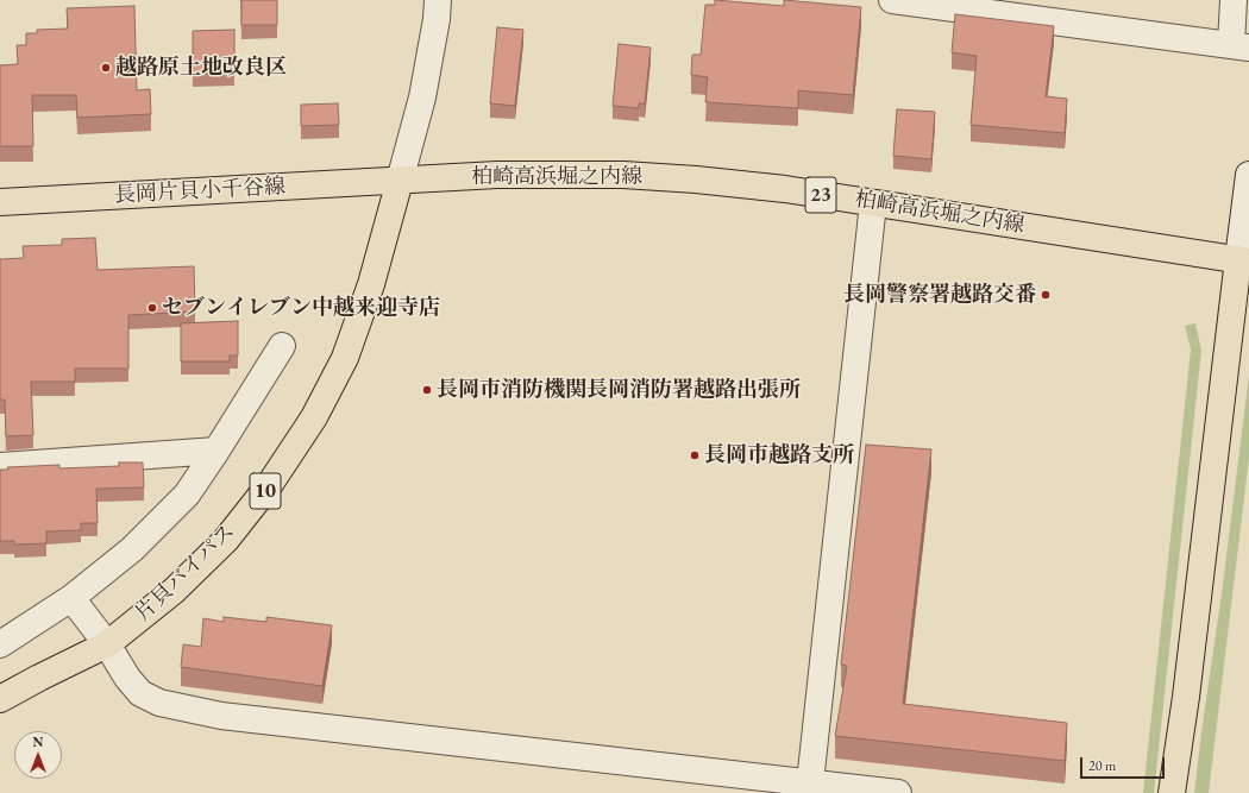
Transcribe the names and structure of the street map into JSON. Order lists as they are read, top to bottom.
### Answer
{
  "streets": {
    "main road": [
      "柏崎高浜堀之内線",
      "長岡片貝小千谷線",
      "23",
      "10",
      "片貝バイパス"
    ]
  },
  "crossings": [
    ["柏崎高浜堀之内線", "長岡片貝小千谷線"],
    ["柏崎高浜堀之内線", "片貝バイパス"],
    ["長岡片貝小千谷線", "片貝バイパス"]
  ],
  "places": [
    "越路原土地改良区",
    "長岡警察署越路交番",
    "セブンイレブン中越来迎寺店",
    "長岡市消防機関長岡消防署越路出張所",
    "長岡市越路支所"
  ],
  "scale_bar": "20 m",
  "north": "top"
}
